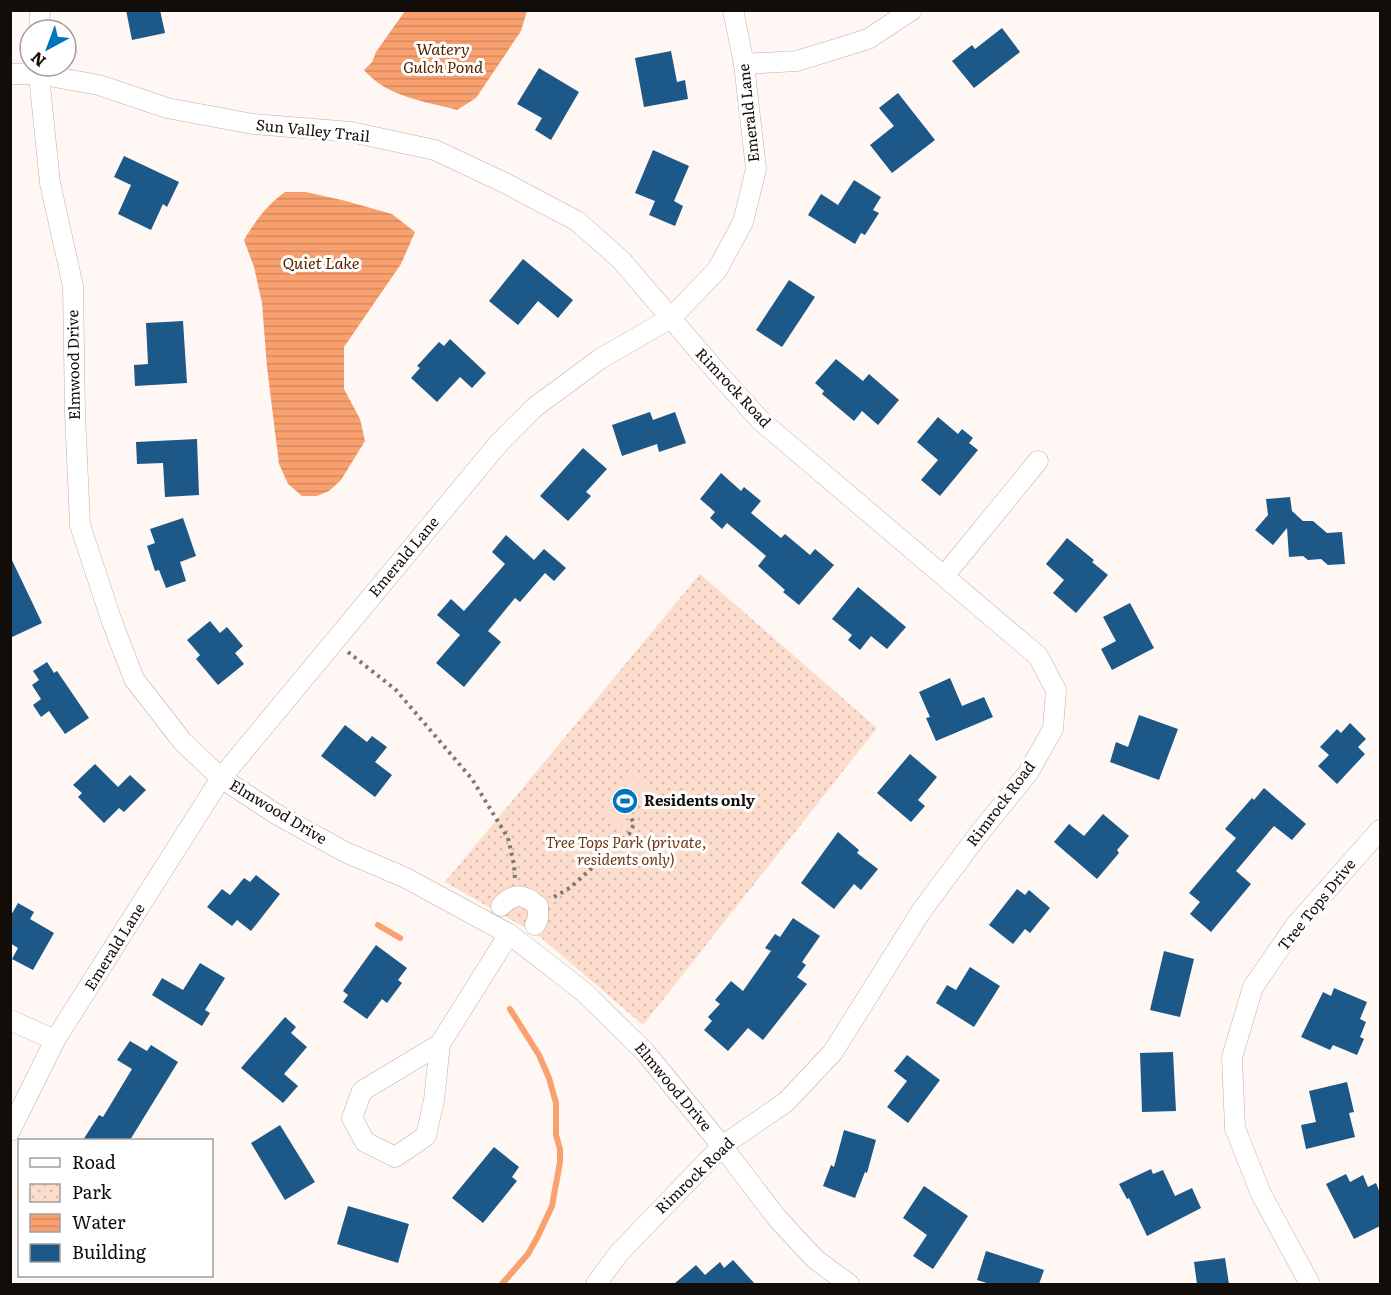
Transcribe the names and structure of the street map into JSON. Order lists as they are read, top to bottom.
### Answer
{
  "streets": {
    "street": [
      "Emerald Lane",
      "Sun Valley Trail",
      "Elmwood Drive",
      "Rimrock Road",
      "Tree Tops Drive"
    ]
  },
  "crossings": [
    ["Emerald Lane", "Sun Valley Trail"],
    ["Emerald Lane", "Elmwood Drive"],
    ["Emerald Lane", "Rimrock Road"],
    ["Sun Valley Trail", "Rimrock Road"],
    ["Elmwood Drive", "Rimrock Road"]
  ],
  "water": ["Watery Gulch Pond", "Quiet Lake"],
  "parks": ["Tree Tops Park (private, residents only)"],
  "places": {
    "sports": ["Residents only"]
  },
  "legend": [
    "Road",
    "Park",
    "Water",
    "Building"
  ],
  "north": "bottom left"
}
